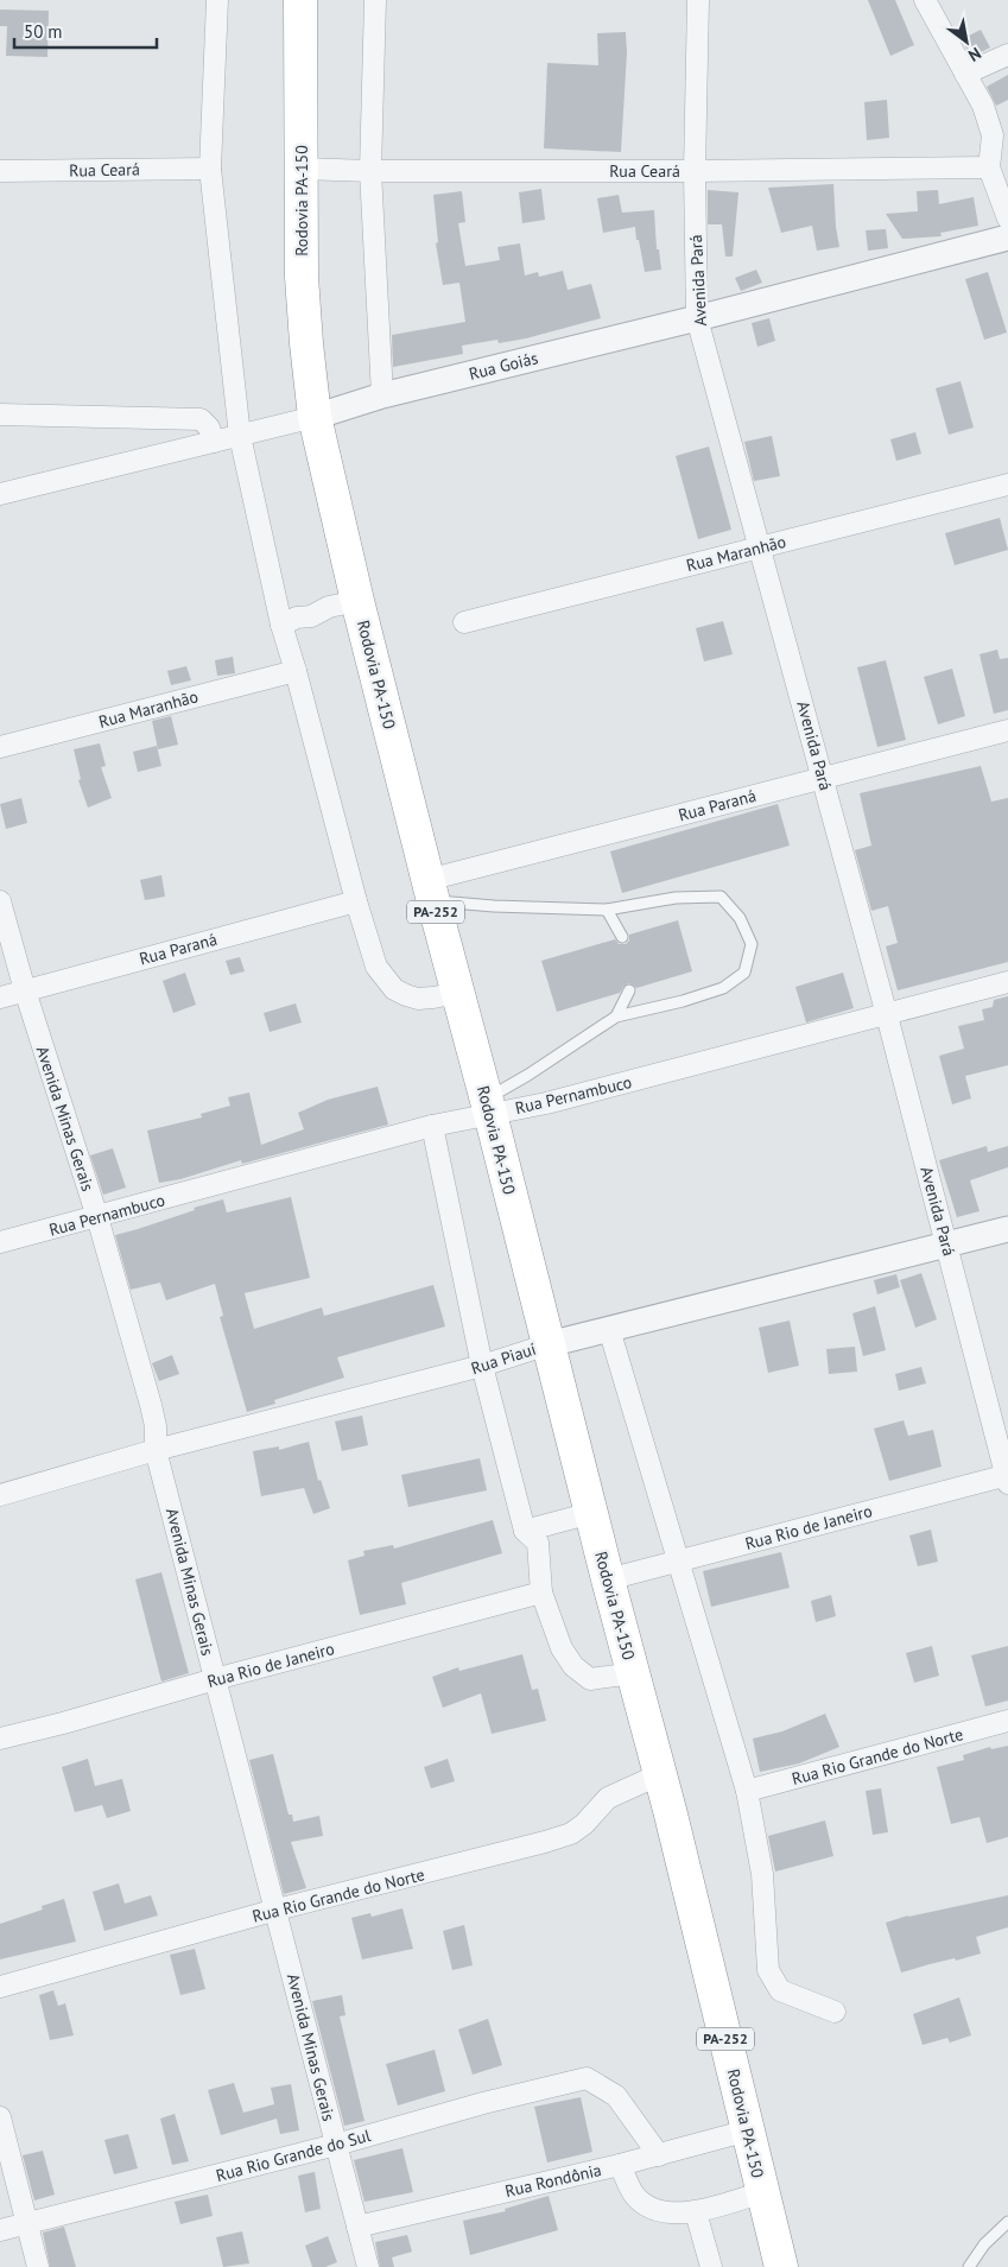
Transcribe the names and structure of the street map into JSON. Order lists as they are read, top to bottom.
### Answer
{
  "streets": {
    "highway": ["Rodovia PA-150", "PA-252"],
    "street": [
      "Rua Ceará",
      "Avenida Pará",
      "Rua Goiás",
      "Rua Maranhão",
      "Rua Paraná",
      "Rua Pernambuco",
      "Avenida Minas Gerais",
      "Rua Piauí",
      "Rua Rio de Janeiro",
      "Rua Rio Grande do Norte",
      "Rua Rio Grande do Sul",
      "Rua Rondônia"
    ]
  },
  "crossings": [
    ["Rua Ceará", "Rodovia PA-150"],
    ["Rua Ceará", "Avenida Pará"],
    ["Rodovia PA-150", "Rua Goiás"],
    ["Rodovia PA-150", "Rua Paraná"],
    ["Rodovia PA-150", "Rua Pernambuco"],
    ["Rodovia PA-150", "Rua Piauí"],
    ["Rodovia PA-150", "Rua Rio de Janeiro"],
    ["Rodovia PA-150", "Rua Rio Grande do Norte"],
    ["Rodovia PA-150", "Rua Rondônia"],
    ["Avenida Pará", "Rua Goiás"],
    ["Avenida Pará", "Rua Maranhão"],
    ["Avenida Pará", "Rua Paraná"],
    ["Avenida Pará", "Rua Pernambuco"],
    ["Avenida Pará", "Rua Piauí"],
    ["Avenida Pará", "Rua Rio de Janeiro"],
    ["Rua Paraná", "Avenida Minas Gerais"],
    ["Rua Pernambuco", "Avenida Minas Gerais"],
    ["Avenida Minas Gerais", "Rua Piauí"],
    ["Avenida Minas Gerais", "Rua Rio de Janeiro"],
    ["Avenida Minas Gerais", "Rua Rio Grande do Norte"],
    ["Avenida Minas Gerais", "Rua Rio Grande do Sul"],
    ["Avenida Minas Gerais", "Rua Rondônia"],
    ["Rua Rio Grande do Sul", "Rua Rondônia"]
  ],
  "scale_bar": "50 m",
  "north": "bottom right"
}
